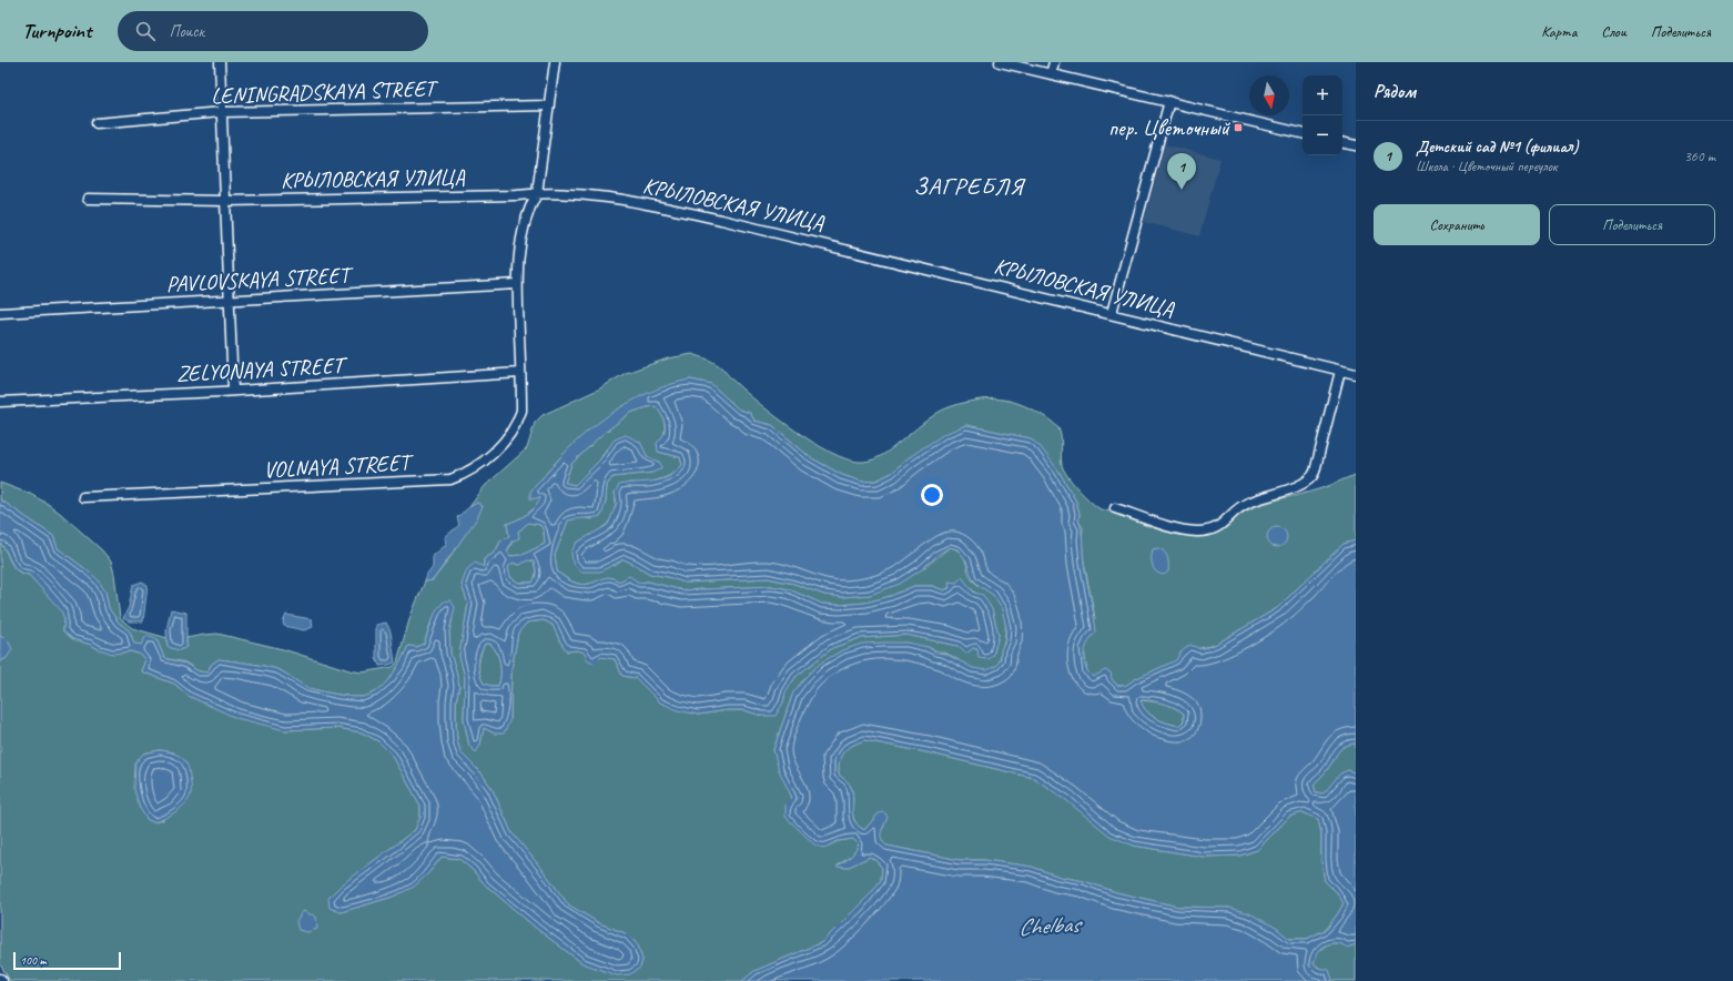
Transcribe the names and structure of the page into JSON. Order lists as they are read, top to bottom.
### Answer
{
  "streets": {
    "street": [
      "LENINGRADSKAYA STREET",
      "КРЫЛОВСКАЯ УЛИЦА",
      "PAVLOVSKAYA STREET",
      "ZELYONAYA STREET",
      "VOLNAYA STREET"
    ]
  },
  "crossings": [
    ["LENINGRADSKAYA STREET", "VOLNAYA STREET"],
    ["КРЫЛОВСКАЯ УЛИЦА", "VOLNAYA STREET"],
    ["PAVLOVSKAYA STREET", "VOLNAYA STREET"],
    ["ZELYONAYA STREET", "VOLNAYA STREET"]
  ],
  "districts": ["ЗАГРЕБЛЯ"],
  "water": ["Chelbas"],
  "places": {
    "transit": ["пер. Цветочный"]
  },
  "scale_bar": "100 m",
  "north": "bottom",
  "page": {
    "header": "Turnpoint",
    "search": "Поиск",
    "nav": ["Карта", "Слои", "Поделиться"],
    "heading": "Рядом",
    "map_buttons": ["+", "−"],
    "list": [
      {
        "mark": "1",
        "name": "Детский сад №1 (филиал)",
        "note": "Школа · Цветочный переулок",
        "value": "360 m"
      }
    ],
    "pins": "1",
    "buttons": ["Сохранить", "Поделиться"],
    "scale": "100 m"
  }
}
